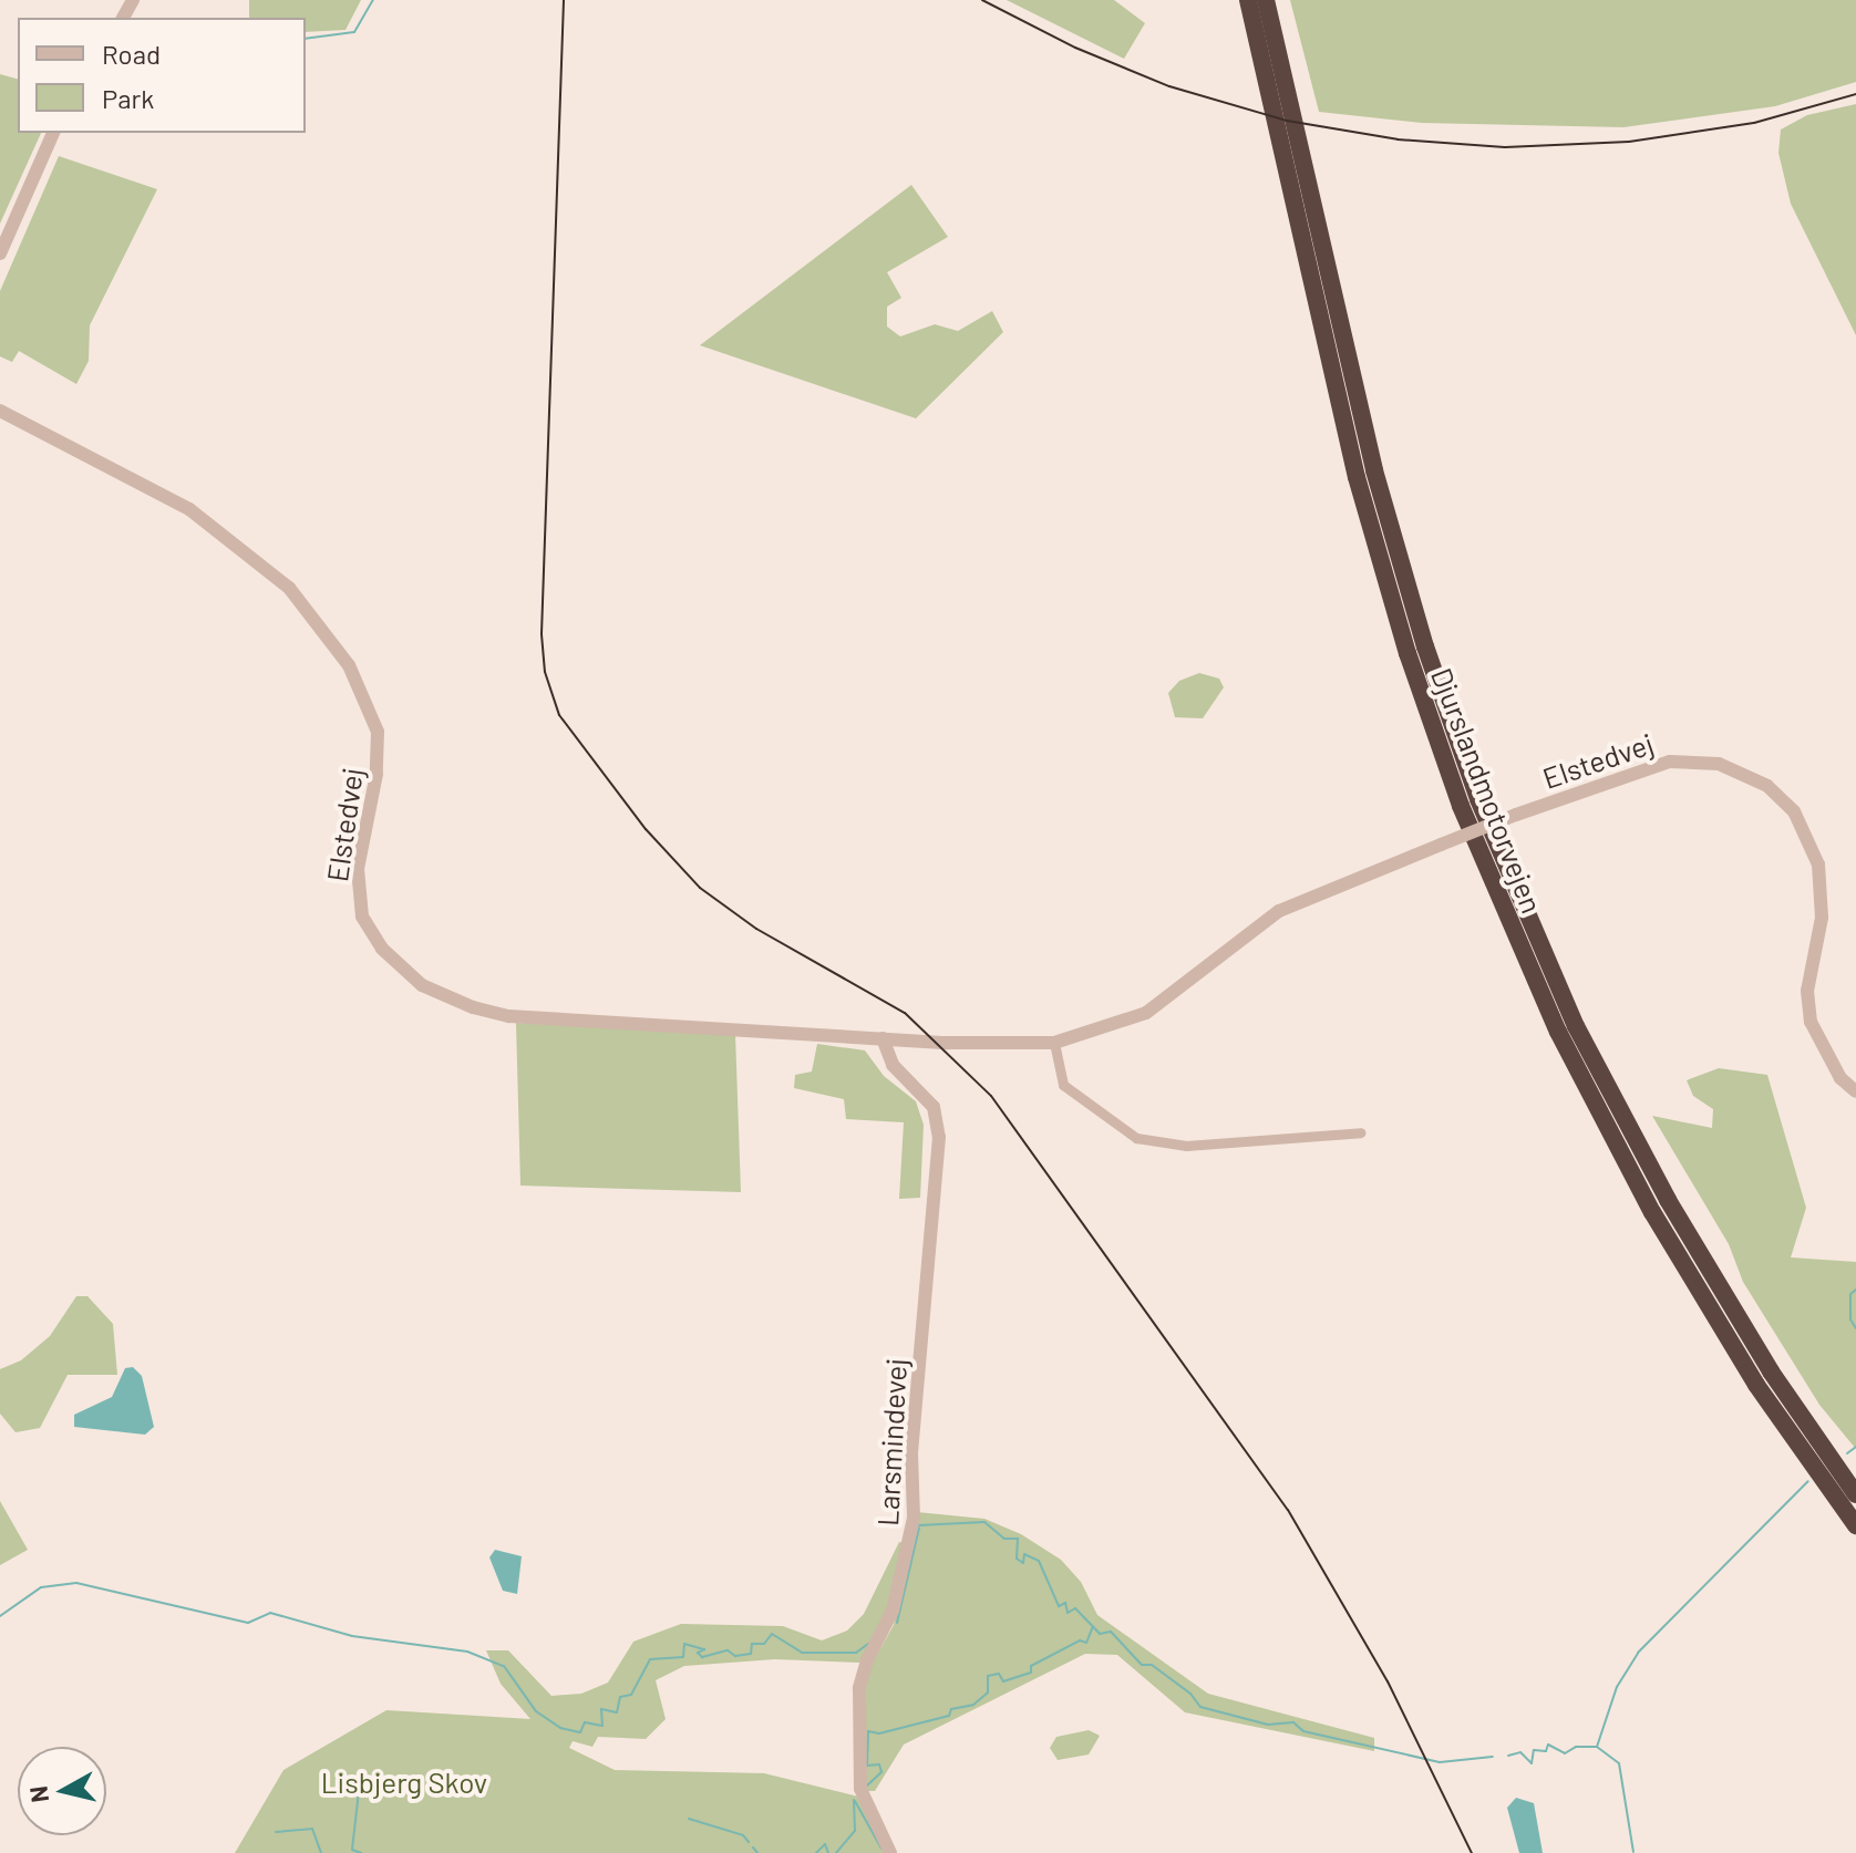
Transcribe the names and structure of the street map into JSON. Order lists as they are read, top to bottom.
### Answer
{
  "streets": {
    "highway": ["Djurslandmotorvejen"],
    "street": ["Elstedvej", "Larsmindevej"]
  },
  "crossings": [
    ["Elstedvej", "Larsmindevej"]
  ],
  "parks": ["Lisbjerg Skov"],
  "legend": ["Road", "Park"],
  "north": "left"
}
